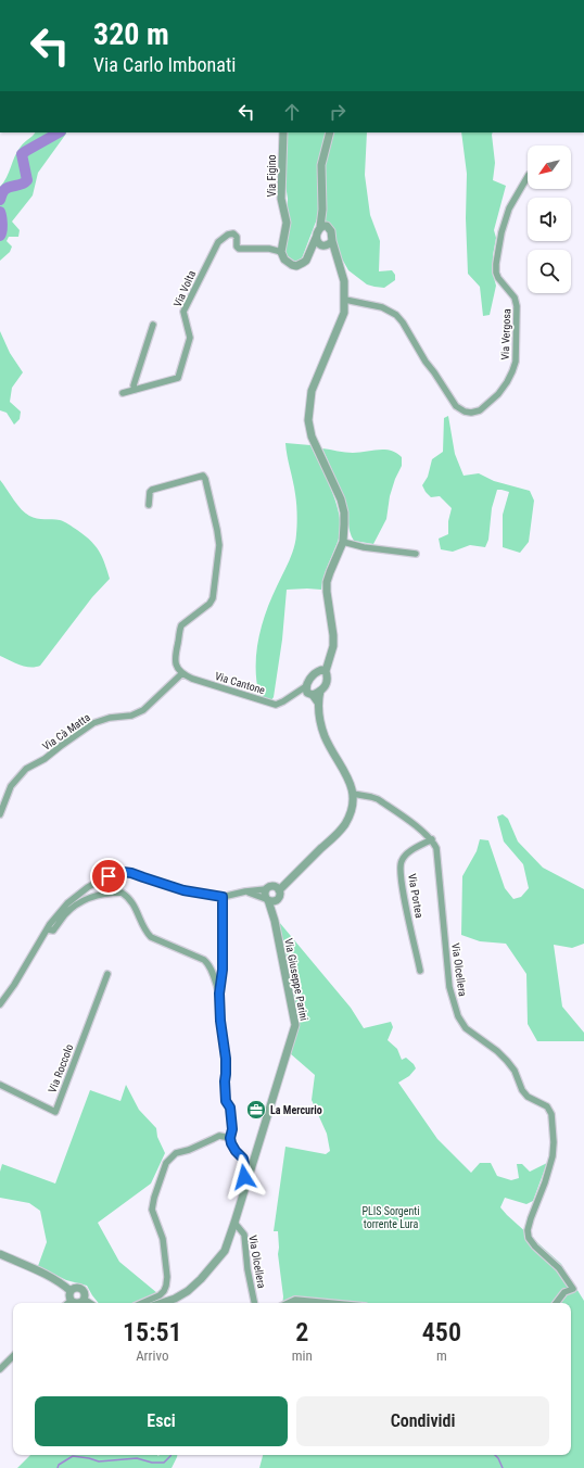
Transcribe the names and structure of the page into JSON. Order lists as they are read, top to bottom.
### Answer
{
  "streets": {
    "street": [
      "Via Figino",
      "Via Volta",
      "Via Vergosa",
      "Via Cantone",
      "Via Cà Matta",
      "Via Portea",
      "Via Olcellera",
      "Via Giuseppe Parini",
      "Via Roccolo"
    ]
  },
  "crossings": [
    ["Via Figino", "Via Volta"],
    ["Via Cantone", "Via Cà Matta"],
    ["Via Portea", "Via Olcellera"],
    ["Via Olcellera", "Via Giuseppe Parini"]
  ],
  "parks": ["PLIS Sorgenti torrente Lura"],
  "places": {
    "office": ["La Mercurio"]
  },
  "north": "bottom left",
  "page": {
    "turn": ["320 m", "Via Carlo Imbonati"],
    "eta": [
      "15:51",
      "Arrivo",
      "2",
      "min",
      "450",
      "m"
    ],
    "buttons": ["Esci", "Condividi"]
  }
}
